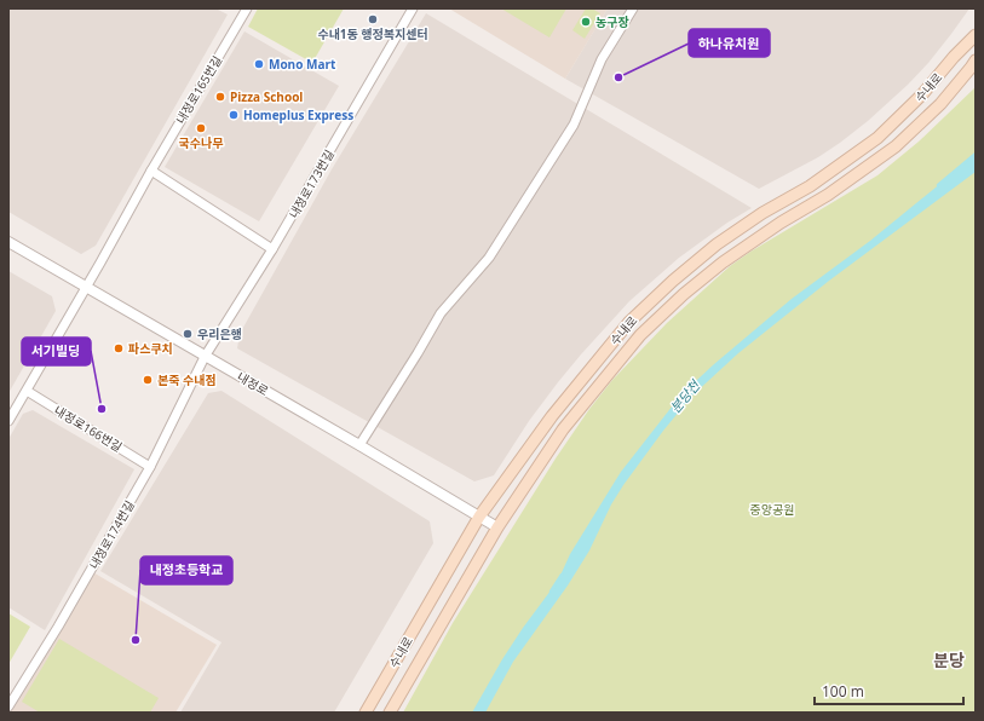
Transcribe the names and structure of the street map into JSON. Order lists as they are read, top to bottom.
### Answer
{
  "streets": {
    "main road": ["수내로"],
    "street": [
      "내정로165번길",
      "내정로173번길",
      "내정로",
      "내정로166번길",
      "내정로174번길"
    ]
  },
  "crossings": [
    ["수내로", "내정로"],
    ["내정로165번길", "내정로"],
    ["내정로173번길", "내정로"],
    ["내정로173번길", "내정로174번길"],
    ["내정로", "내정로174번길"],
    ["내정로166번길", "내정로174번길"]
  ],
  "districts": ["분당"],
  "water": ["분당천"],
  "parks": ["중앙공원"],
  "places": [
    "수내1동 행정복지센터",
    "농구장",
    "Mono Mart",
    "하나유치원",
    "Pizza School",
    "Homeplus Express",
    "국수나무",
    "우리은행",
    "파스쿠치",
    "본죽 수내점",
    "서기빌딩",
    "내정초등학교"
  ],
  "scale_bar": "100 m"
}
